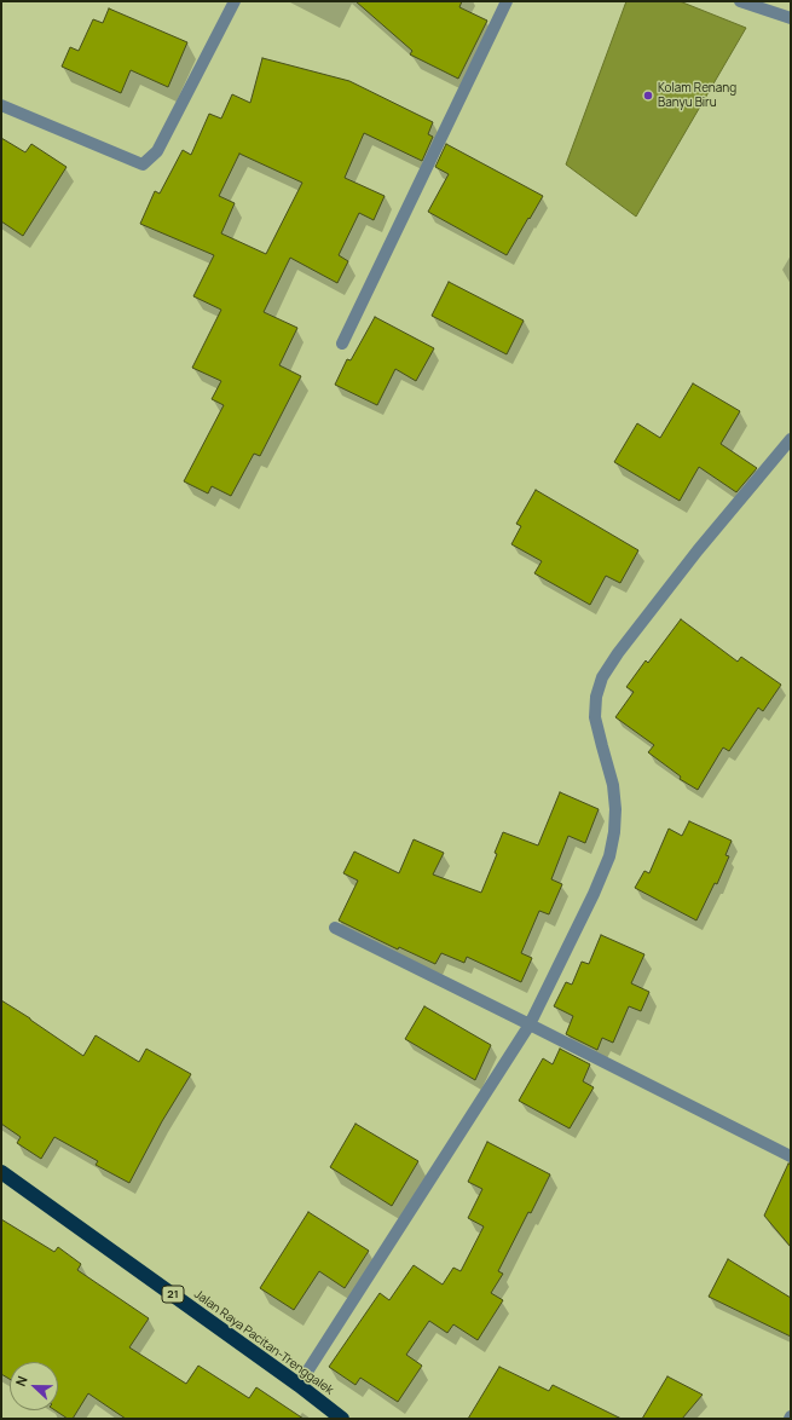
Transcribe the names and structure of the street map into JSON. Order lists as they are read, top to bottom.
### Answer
{
  "streets": {
    "highway": ["21", "Jalan Raya Pacitan-Trenggalek"]
  },
  "places": ["Kolam Renang Banyu Biru"],
  "north": "left"
}
